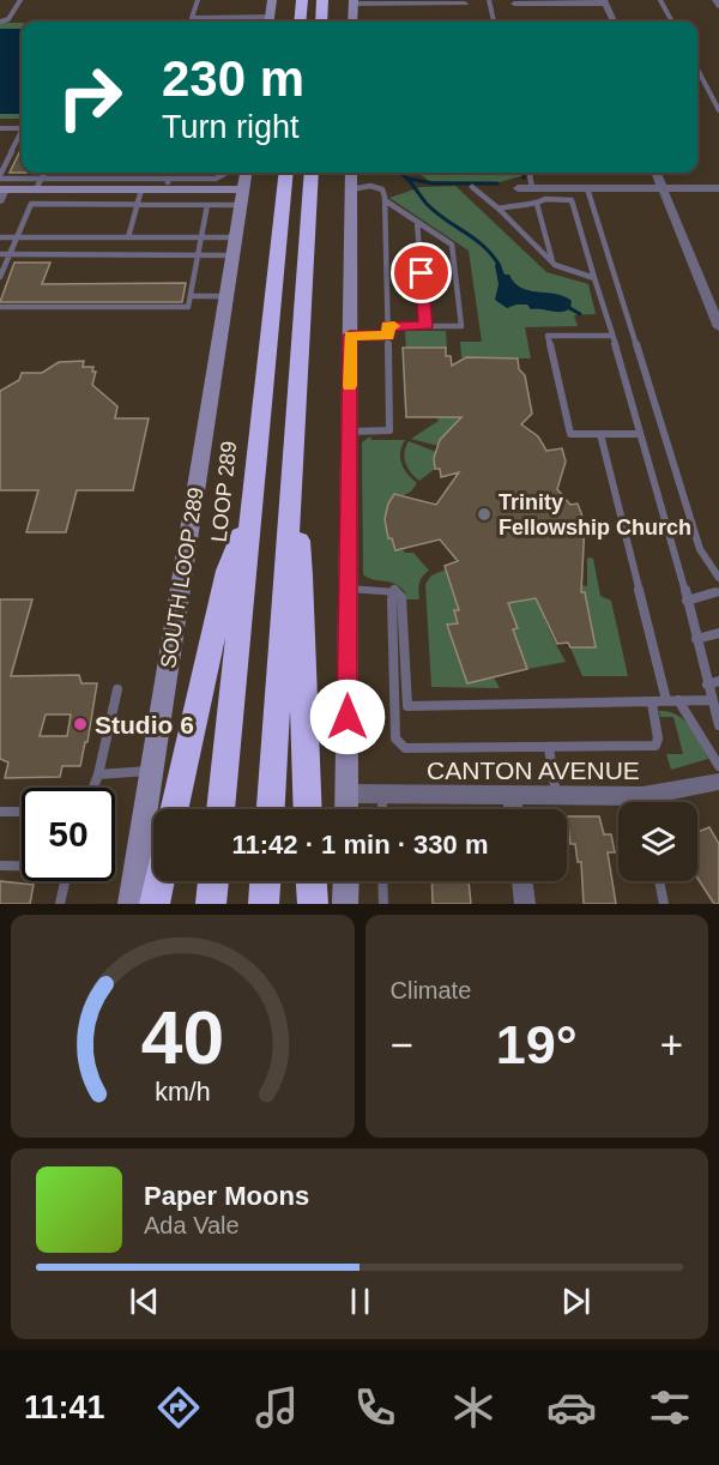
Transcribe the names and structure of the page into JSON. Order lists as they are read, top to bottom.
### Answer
{
  "streets": {
    "highway": ["LOOP 289"],
    "main road": ["SOUTH LOOP 289"],
    "street": ["CANTON AVENUE"]
  },
  "places": ["Trinity Fellowship Church", "Studio 6"],
  "page": {
    "turn": ["230 m", "Turn right"],
    "limit": "50",
    "trip": "11:42 · 1 min · 330 m",
    "tile": "Climate",
    "heat": ["−", "19°", "+"],
    "song": ["Paper Moons", "Ada Vale"],
    "tabs": "11:41",
    "gauge": ["40", "km/h"]
  }
}
